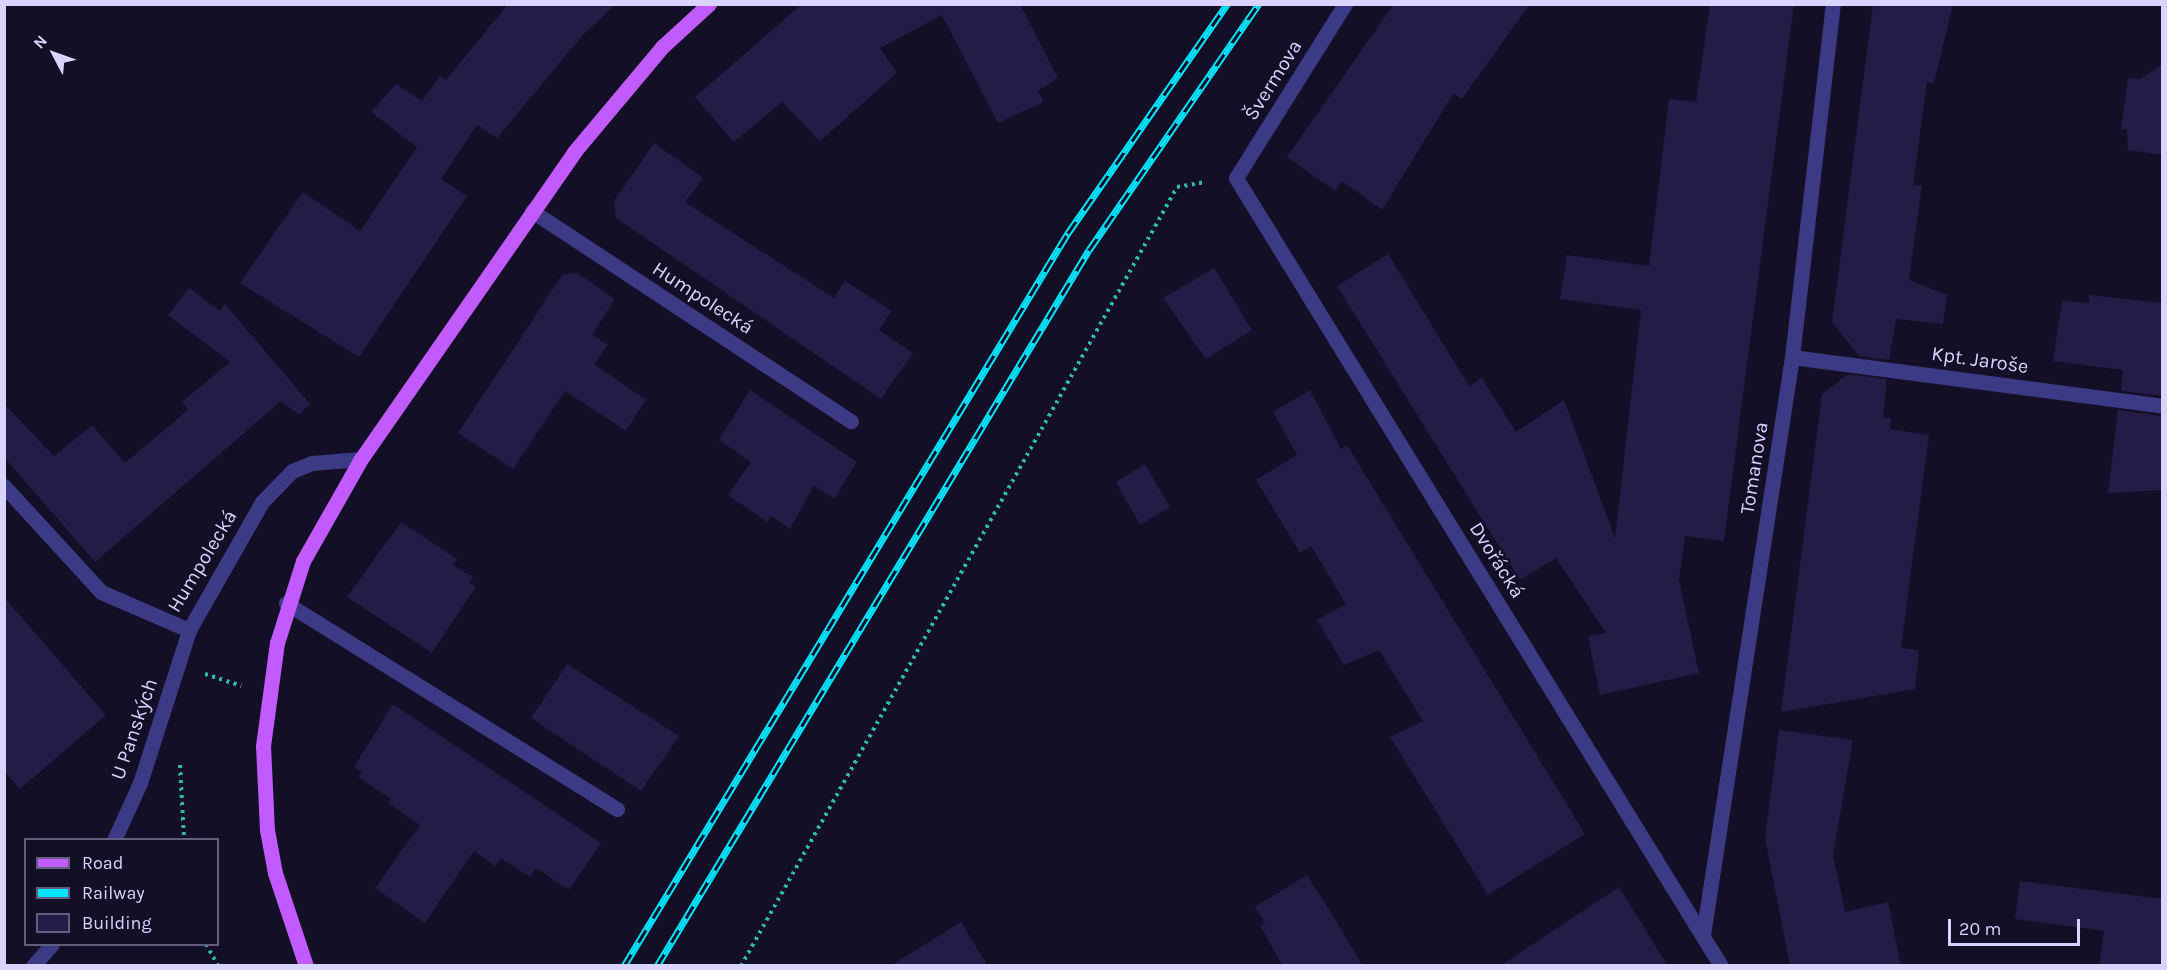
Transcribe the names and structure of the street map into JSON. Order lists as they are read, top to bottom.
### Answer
{
  "streets": {
    "street": [
      "Švermova",
      "Humpolecká",
      "Kpt. Jaroše",
      "Tomanova",
      "Dvořácká",
      "U Panských"
    ]
  },
  "crossings": [
    ["Švermova", "Dvořácká"],
    ["Humpolecká", "U Panských"],
    ["Kpt. Jaroše", "Tomanova"],
    ["Tomanova", "Dvořácká"]
  ],
  "legend": ["Road", "Railway", "Building"],
  "scale_bar": "20 m",
  "north": "top left"
}
